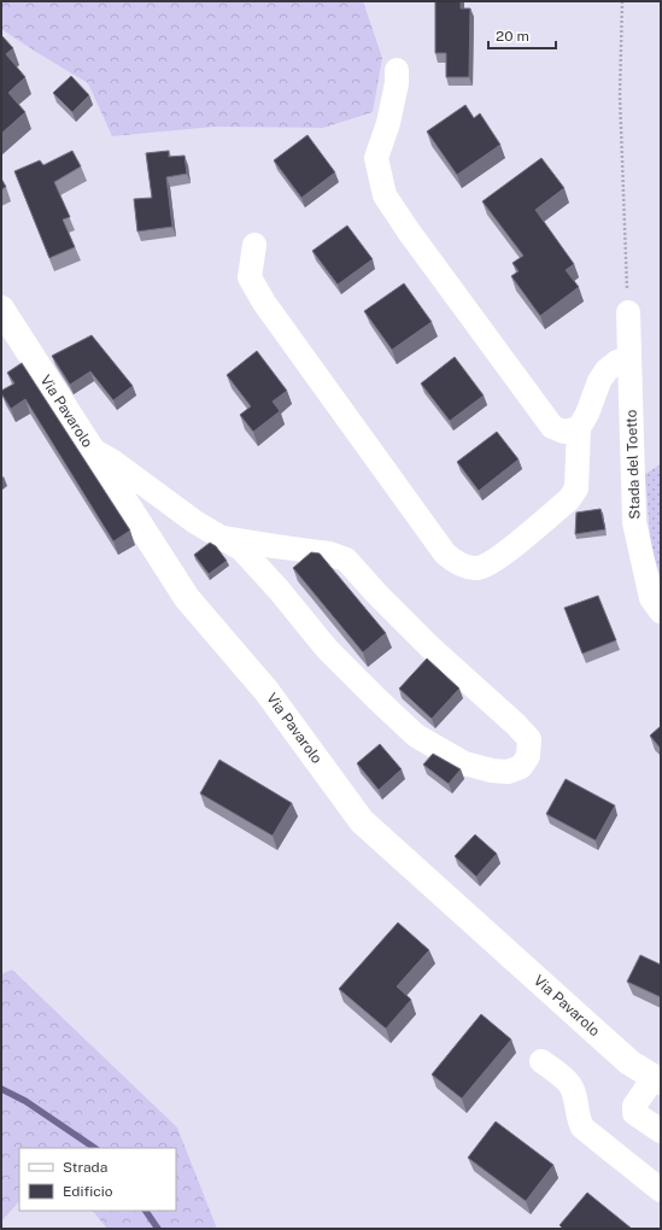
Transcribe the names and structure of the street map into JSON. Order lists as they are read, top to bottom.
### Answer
{
  "streets": {
    "street": ["Via Pavarolo", "Stada del Toetto"]
  },
  "legend": ["Strada", "Edificio"],
  "scale_bar": "20 m"
}
